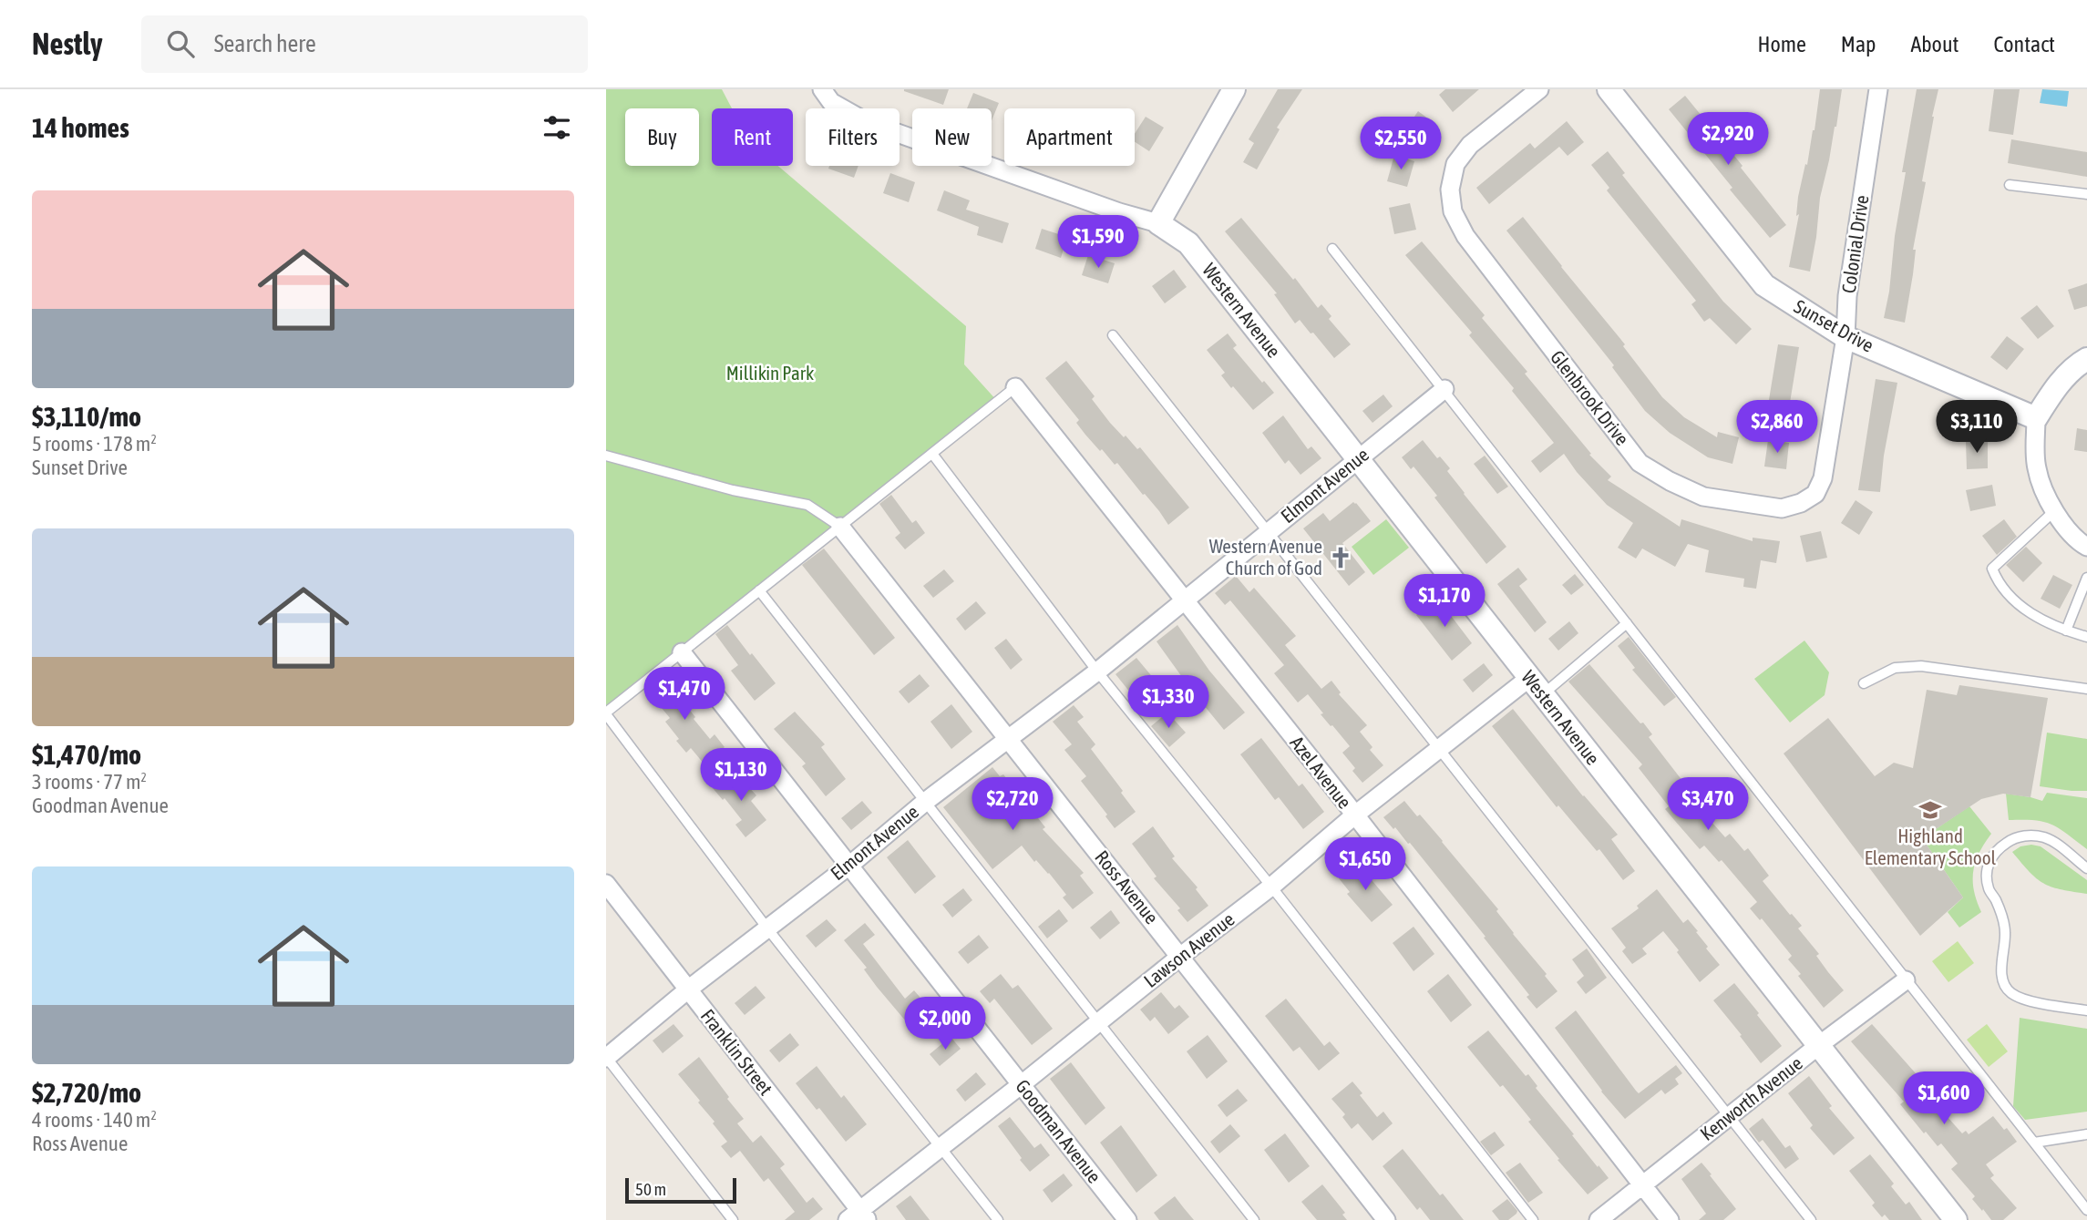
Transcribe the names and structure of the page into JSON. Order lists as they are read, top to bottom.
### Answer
{
  "streets": {
    "street": [
      "Colonial Drive",
      "Western Avenue",
      "Sunset Drive",
      "Glenbrook Drive",
      "Elmont Avenue",
      "Azel Avenue",
      "Ross Avenue",
      "Lawson Avenue",
      "Franklin Street",
      "Kenworth Avenue",
      "Goodman Avenue"
    ]
  },
  "crossings": [
    ["Colonial Drive", "Sunset Drive"],
    ["Colonial Drive", "Glenbrook Drive"],
    ["Western Avenue", "Elmont Avenue"],
    ["Western Avenue", "Lawson Avenue"],
    ["Western Avenue", "Kenworth Avenue"],
    ["Elmont Avenue", "Azel Avenue"],
    ["Elmont Avenue", "Ross Avenue"],
    ["Elmont Avenue", "Franklin Street"],
    ["Elmont Avenue", "Goodman Avenue"],
    ["Azel Avenue", "Lawson Avenue"],
    ["Azel Avenue", "Kenworth Avenue"],
    ["Ross Avenue", "Lawson Avenue"],
    ["Lawson Avenue", "Franklin Street"],
    ["Lawson Avenue", "Goodman Avenue"]
  ],
  "parks": ["Millikin Park"],
  "places": {
    "church": ["Western Avenue Church of God"],
    "school or university": ["Highland Elementary School"]
  },
  "scale_bar": "50 m",
  "page": {
    "header": "Nestly",
    "search": "Search here",
    "nav": [
      "Home",
      "Map",
      "About",
      "Contact"
    ],
    "heading": "14 homes",
    "chip": [
      "Buy",
      "Rent",
      "Filters",
      "New",
      "Apartment"
    ],
    "price": [
      "$2,920",
      "$2,550",
      "$1,590",
      "$2,860",
      "$3,110",
      "$1,170",
      "$1,470",
      "$1,330",
      "$1,130",
      "$2,720",
      "$3,470",
      "$1,650",
      "$2,000",
      "$1,600"
    ],
    "list": [
      {
        "name": "$3,110/mo",
        "note": "5 rooms · 178 m² · Sunset Drive"
      },
      {
        "name": "$1,470/mo",
        "note": "3 rooms · 77 m² · Goodman Avenue"
      },
      {
        "name": "$2,720/mo",
        "note": "4 rooms · 140 m² · Ross Avenue"
      }
    ],
    "scale": "50 m"
  }
}
